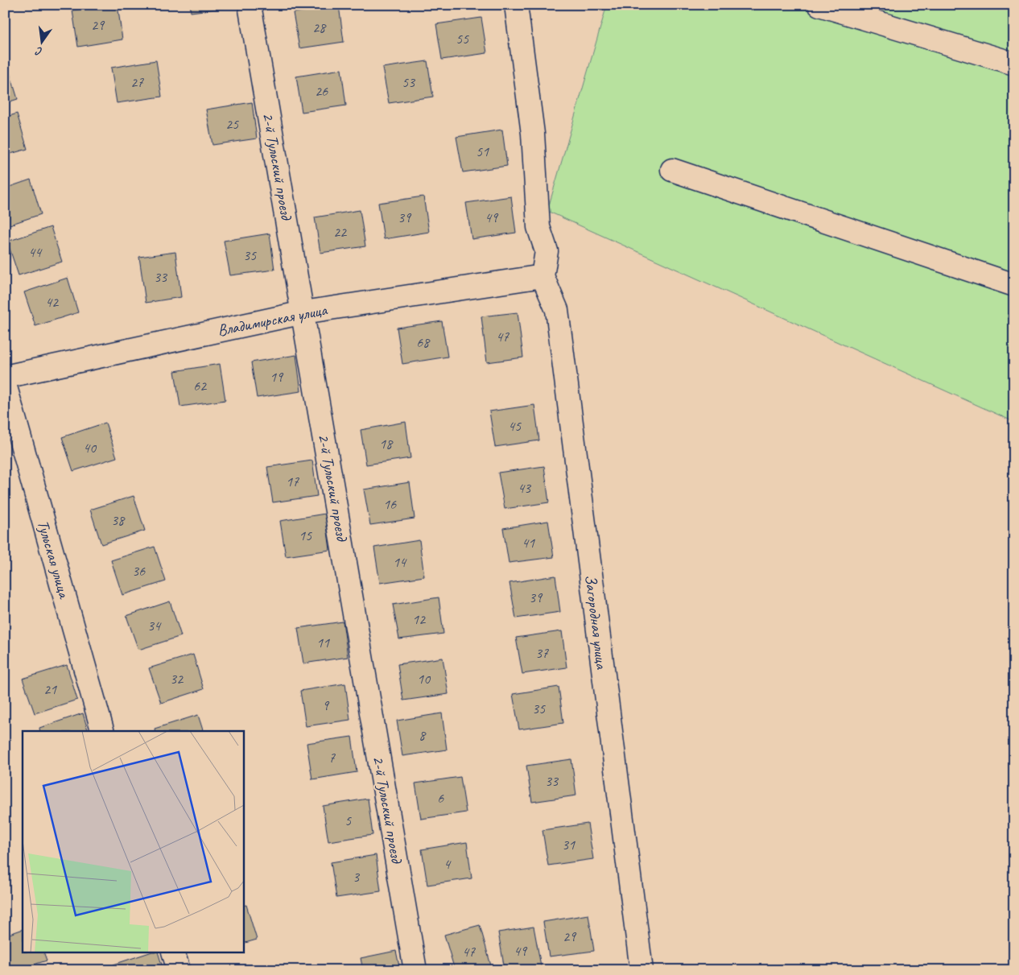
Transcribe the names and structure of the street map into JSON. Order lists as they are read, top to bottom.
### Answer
{
  "streets": {
    "street": [
      "2-й Тульский проезд",
      "Владимирская улица",
      "Тульская улица",
      "Загородная улица"
    ]
  },
  "crossings": [
    ["2-й Тульский проезд", "Владимирская улица"],
    ["Владимирская улица", "Загородная улица"]
  ],
  "house_numbers": [
    "29",
    "28",
    "55",
    "27",
    "53",
    "26",
    "25",
    "51",
    "39",
    "49",
    "22",
    "44",
    "35",
    "33",
    "42",
    "47",
    "68",
    "19",
    "62",
    "45",
    "18",
    "40",
    "17",
    "43",
    "16",
    "38",
    "15",
    "41",
    "14",
    "36",
    "39",
    "12",
    "34",
    "11",
    "37",
    "32",
    "10",
    "21",
    "9",
    "35",
    "8",
    "7",
    "33",
    "6",
    "5",
    "31",
    "4",
    "3",
    "29",
    "49",
    "47"
  ],
  "north": "bottom"
}
